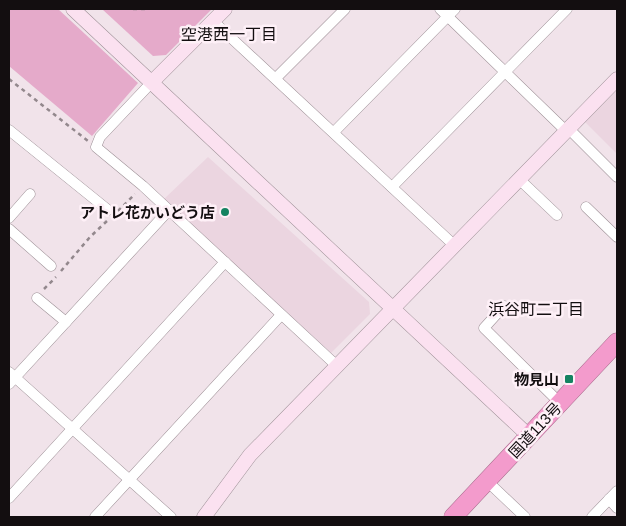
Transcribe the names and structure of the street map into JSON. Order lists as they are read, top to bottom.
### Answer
{
  "streets": {
    "highway": ["国道113号"]
  },
  "districts": ["空港西一丁目", "浜谷町二丁目"],
  "places": {
    "other": ["アトレ花かいどう店"],
    "transit": ["物見山"]
  }
}
